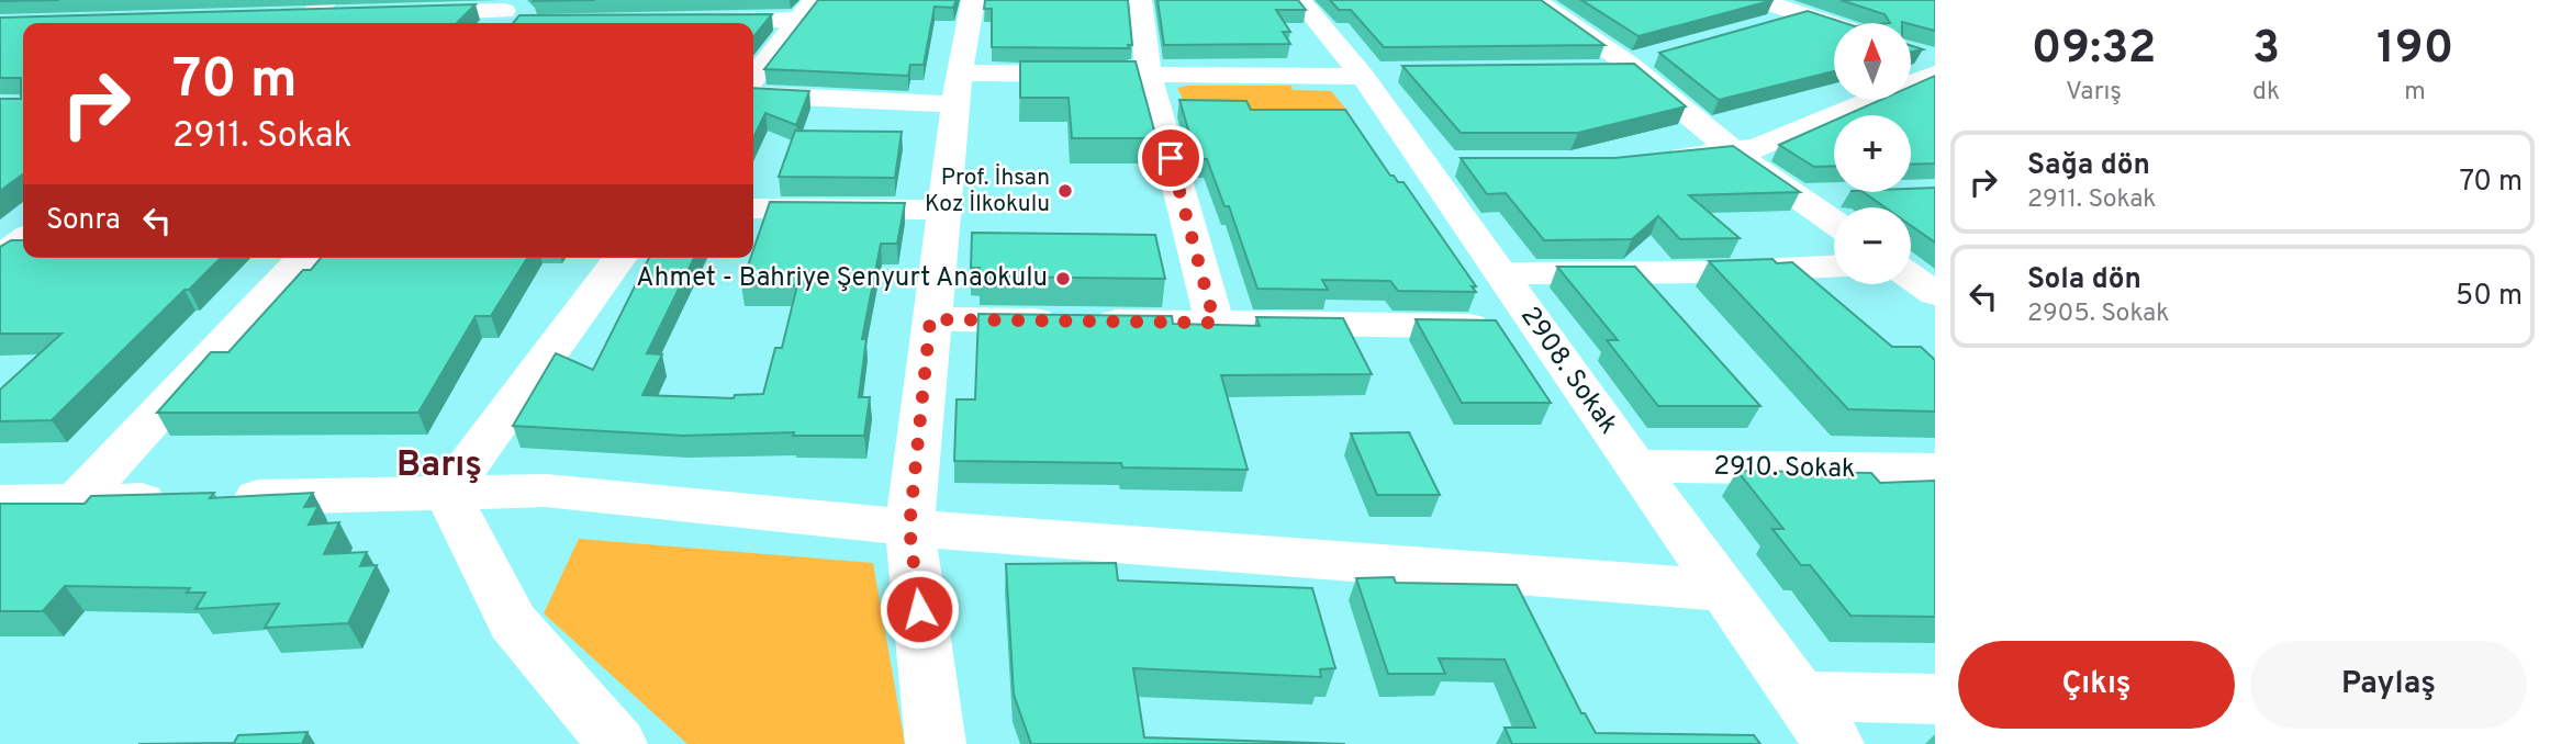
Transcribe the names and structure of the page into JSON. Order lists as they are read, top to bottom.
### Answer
{
  "streets": {
    "street": ["2908. Sokak", "2910. Sokak"]
  },
  "crossings": [
    ["2908. Sokak", "2910. Sokak"]
  ],
  "districts": ["Barış"],
  "places": ["Prof. İhsan Koz İlkokulu", "Ahmet - Bahriye Şenyurt Anaokulu"],
  "north": "top",
  "page": {
    "eta": [
      "09:32",
      "Varış",
      "3",
      "dk",
      "190",
      "m"
    ],
    "map_buttons": ["+", "−"],
    "turn": ["70 m", "2911. Sokak"],
    "list": [
      {
        "name": "Sağa dön",
        "note": "2911. Sokak",
        "value": "70 m"
      },
      {
        "name": "Sola dön",
        "note": "2905. Sokak",
        "value": "50 m"
      }
    ],
    "then": "Sonra",
    "buttons": ["Çıkış", "Paylaş"]
  }
}
